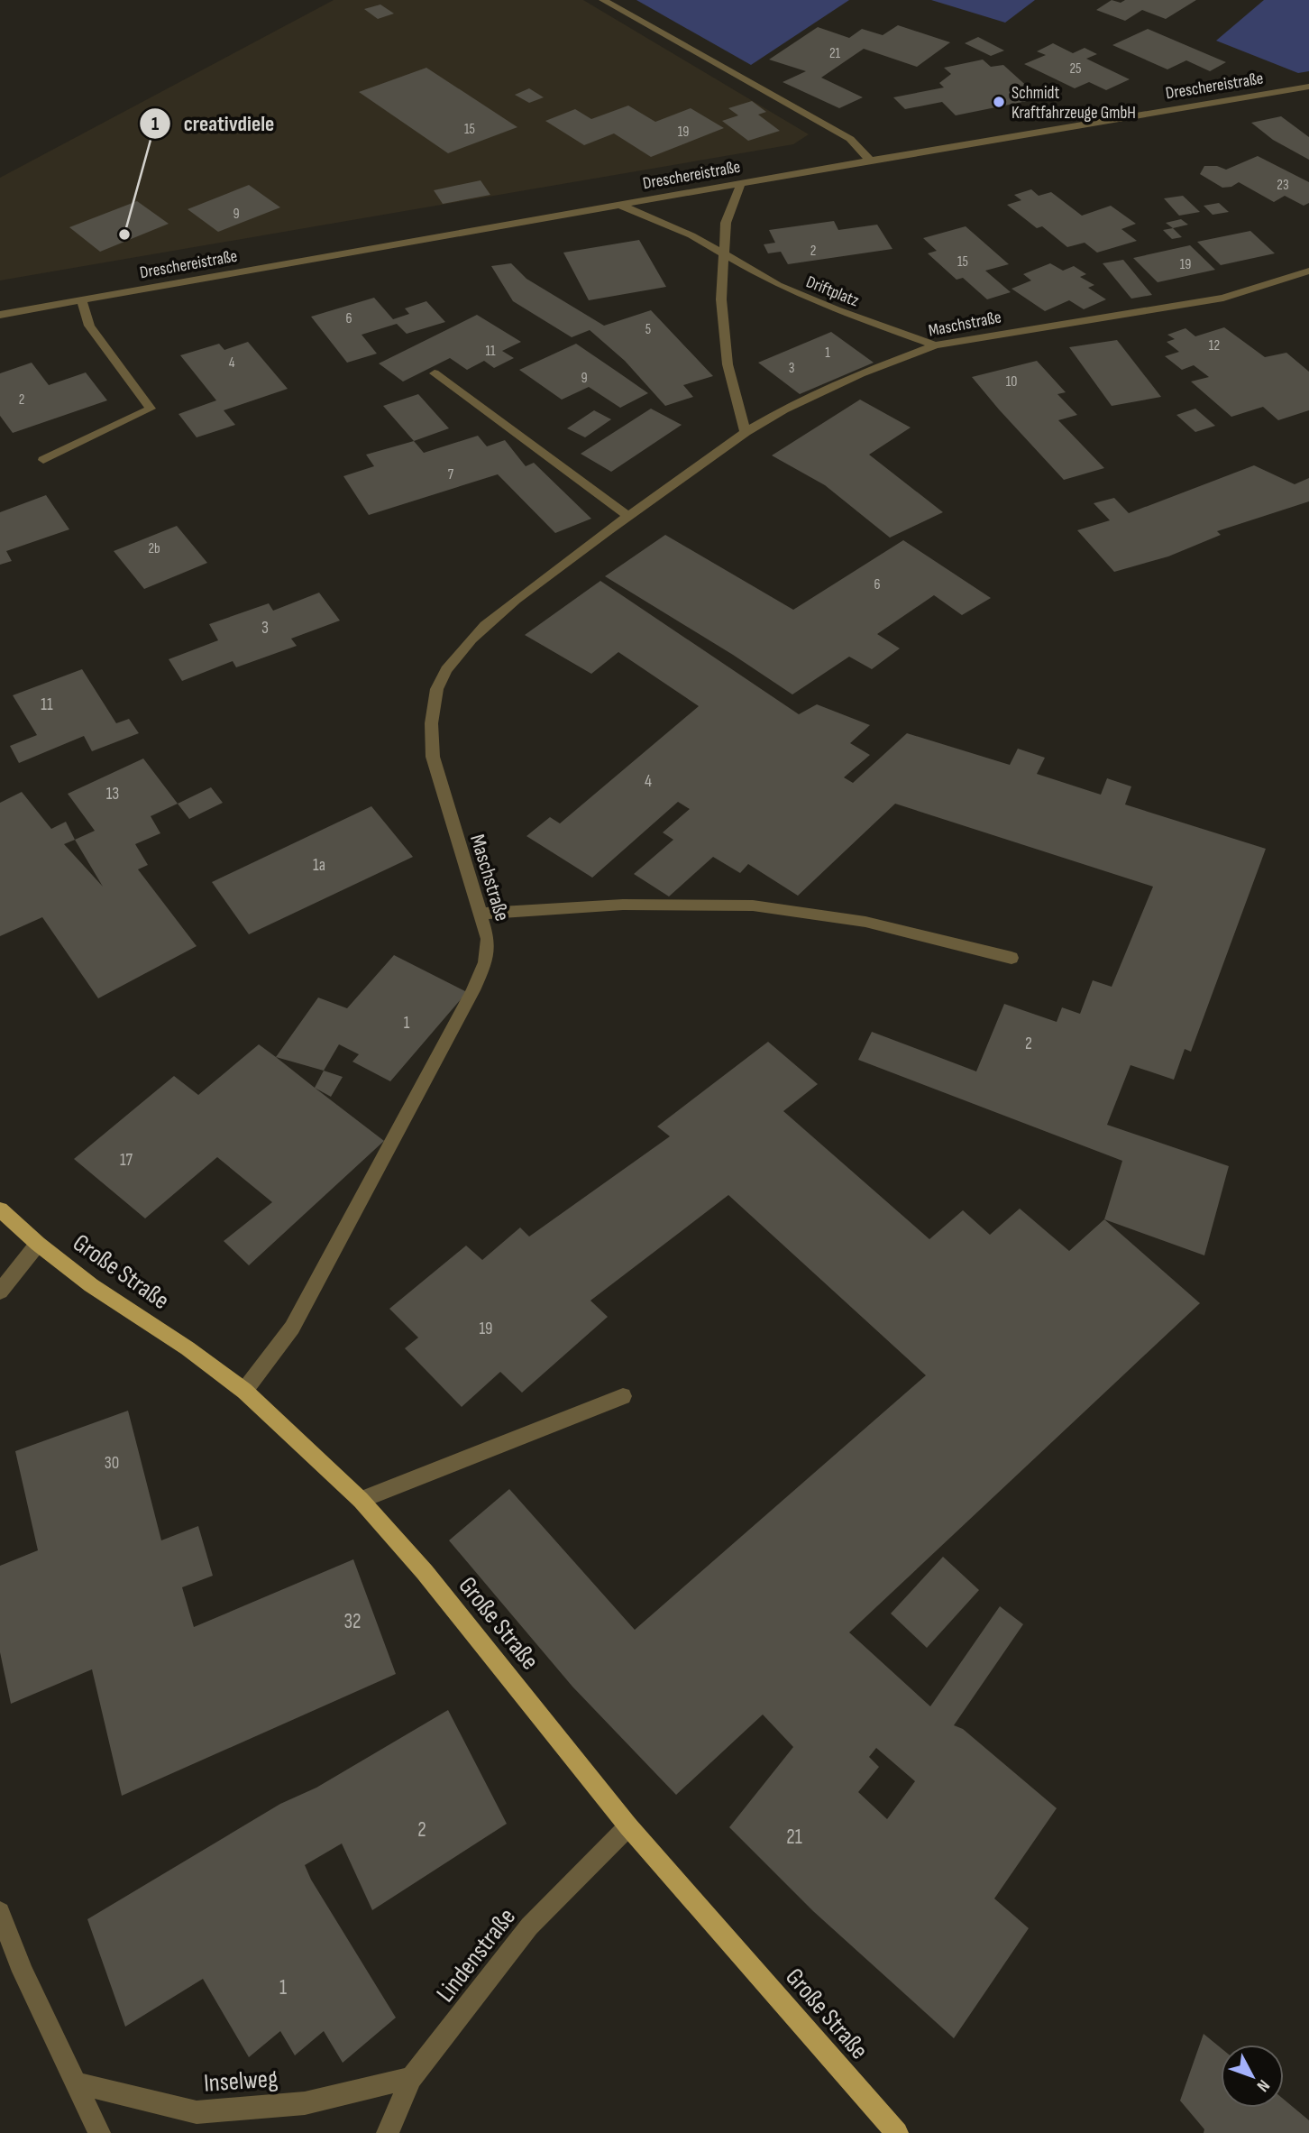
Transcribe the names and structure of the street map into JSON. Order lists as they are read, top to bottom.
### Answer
{
  "streets": {
    "main road": ["Große Straße"],
    "street": [
      "Dreschereistraße",
      "Driftplatz",
      "Maschstraße",
      "Lindenstraße",
      "Inselweg"
    ]
  },
  "crossings": [
    ["Dreschereistraße", "Driftplatz"],
    ["Driftplatz", "Maschstraße"],
    ["Maschstraße", "Große Straße"],
    ["Große Straße", "Lindenstraße"],
    ["Lindenstraße", "Inselweg"]
  ],
  "places": ["Schmidt Kraftfahrzeuge GmbH", "creativdiele"],
  "house_numbers": [
    "21",
    "25",
    "15",
    "19",
    "23",
    "9",
    "2",
    "15",
    "19",
    "6",
    "5",
    "12",
    "11",
    "1",
    "4",
    "3",
    "9",
    "10",
    "2",
    "7",
    "2b",
    "6",
    "3",
    "11",
    "4",
    "13",
    "1a",
    "1",
    "2",
    "17",
    "19",
    "30",
    "32",
    "2",
    "21",
    "1"
  ],
  "north": "bottom right"
}
